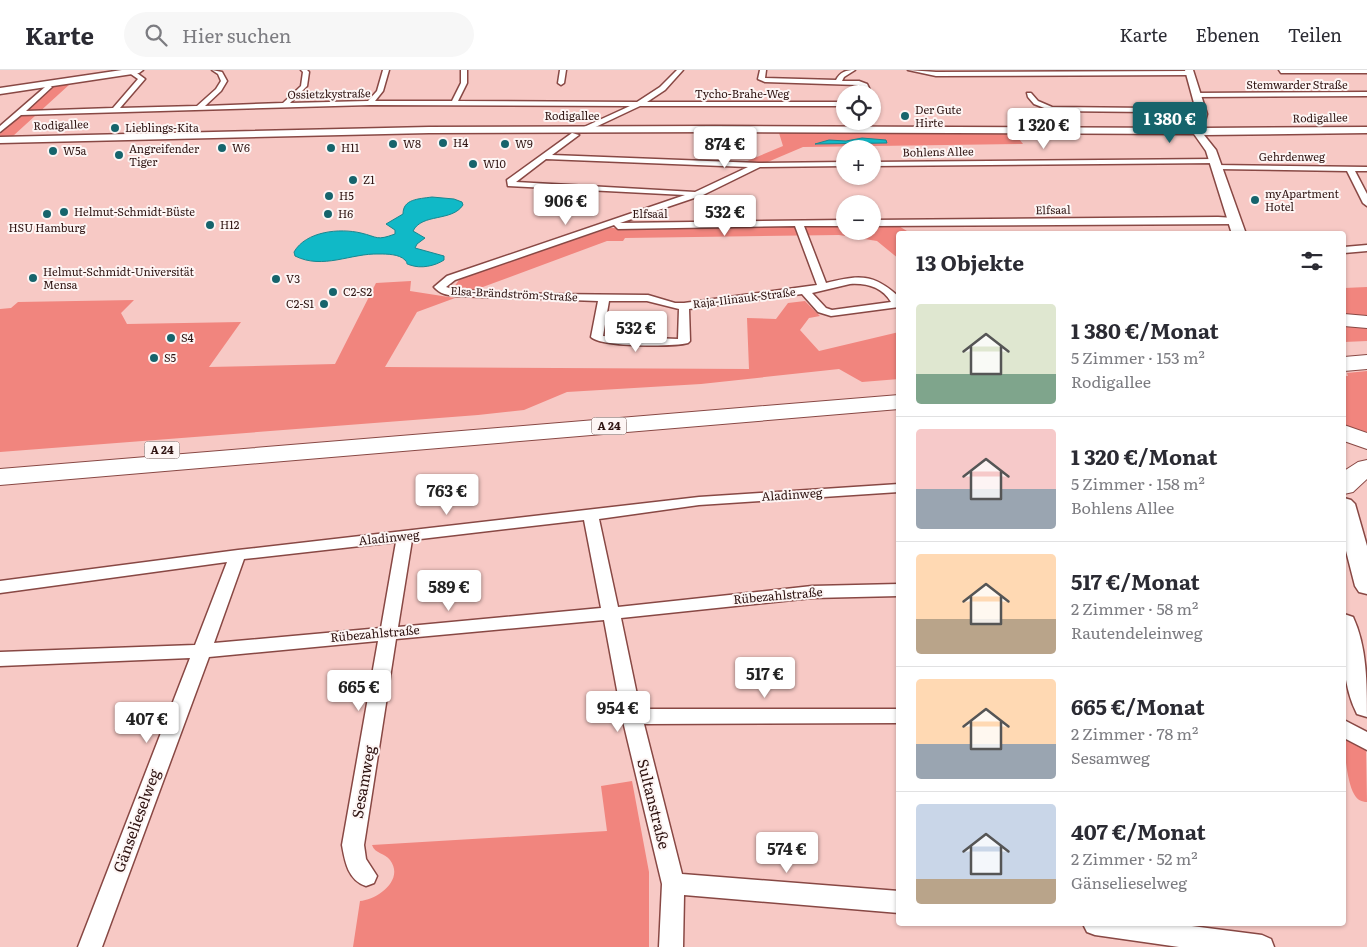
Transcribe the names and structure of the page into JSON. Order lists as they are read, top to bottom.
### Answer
{
  "streets": {
    "highway": ["A 24"],
    "main road": ["Rodigallee"],
    "street": [
      "Stemwarder Straße",
      "Ossietzkystraße",
      "Tycho-Brahe-Weg",
      "Bohlens Allee",
      "Gehrdenweg",
      "Elfsaal",
      "Elsa-Brändström-Straße",
      "Raja-Ilinauk-Straße",
      "Aladinweg",
      "Rübezahlstraße",
      "Sesamweg",
      "Sultanstraße",
      "Gänselieselweg"
    ]
  },
  "crossings": [
    ["Ossietzkystraße", "Tycho-Brahe-Weg"],
    ["Bohlens Allee", "Gehrdenweg"],
    ["Elfsaal", "Elsa-Brändström-Straße"],
    ["Elsa-Brändström-Straße", "Raja-Ilinauk-Straße"],
    ["Aladinweg", "Sesamweg"],
    ["Aladinweg", "Sultanstraße"],
    ["Aladinweg", "Gänselieselweg"],
    ["Rübezahlstraße", "Sesamweg"],
    ["Rübezahlstraße", "Sultanstraße"],
    ["Rübezahlstraße", "Gänselieselweg"]
  ],
  "places": [
    "Der Gute Hirte",
    "Lieblings-Kita",
    "H4",
    "W8",
    "W9",
    "W6",
    "H11",
    "W5a",
    "Angreifender Tiger",
    "W10",
    "Z1",
    "H5",
    "myApartment Hotel",
    "Helmut-Schmidt-Büste",
    "HSU Hamburg",
    "H6",
    "H12",
    "Helmut-Schmidt-Universität Mensa",
    "V3",
    "C2-S2",
    "C2-S1",
    "S4",
    "S5"
  ],
  "page": {
    "header": "Karte",
    "search": "Hier suchen",
    "nav": ["Karte", "Ebenen", "Teilen"],
    "map_buttons": ["+", "−"],
    "price": [
      "1 380 €",
      "1 320 €",
      "874 €",
      "906 €",
      "532 €",
      "532 €",
      "763 €",
      "589 €",
      "517 €",
      "665 €",
      "954 €",
      "407 €",
      "574 €"
    ],
    "heading": "13 Objekte",
    "list": [
      {
        "name": "1 380 €/Monat",
        "note": "5 Zimmer · 153 m² · Rodigallee"
      },
      {
        "name": "1 320 €/Monat",
        "note": "5 Zimmer · 158 m² · Bohlens Allee"
      },
      {
        "name": "517 €/Monat",
        "note": "2 Zimmer · 58 m² · Rautendeleinweg"
      },
      {
        "name": "665 €/Monat",
        "note": "2 Zimmer · 78 m² · Sesamweg"
      },
      {
        "name": "407 €/Monat",
        "note": "2 Zimmer · 52 m² · Gänselieselweg"
      }
    ]
  }
}
